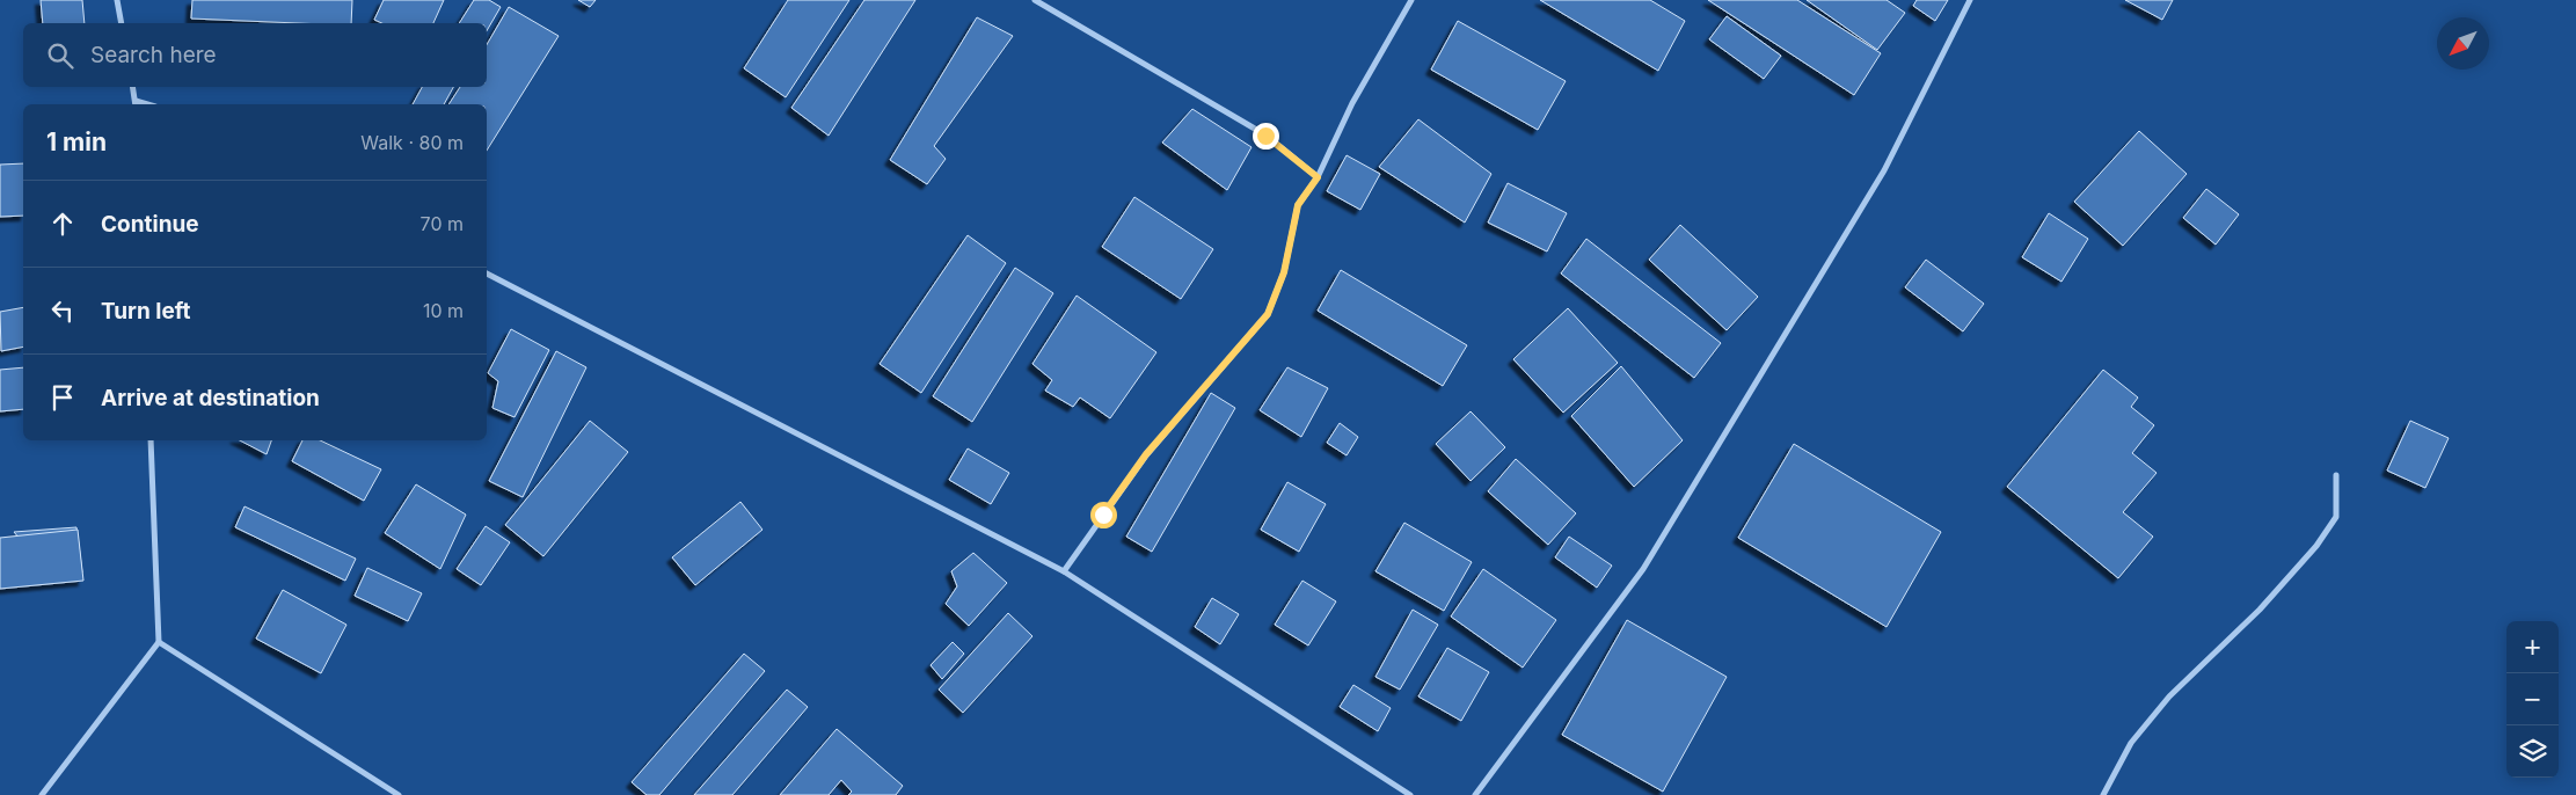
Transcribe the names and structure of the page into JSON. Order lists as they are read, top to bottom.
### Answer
{
  "north": "bottom left",
  "page": {
    "search": "Search here",
    "heading": ["1 min", "Walk · 80 m"],
    "list": [
      ["Continue", "70 m"],
      ["Turn left", "10 m"],
      "Arrive at destination"
    ],
    "map_buttons": ["+", "−"]
  }
}
